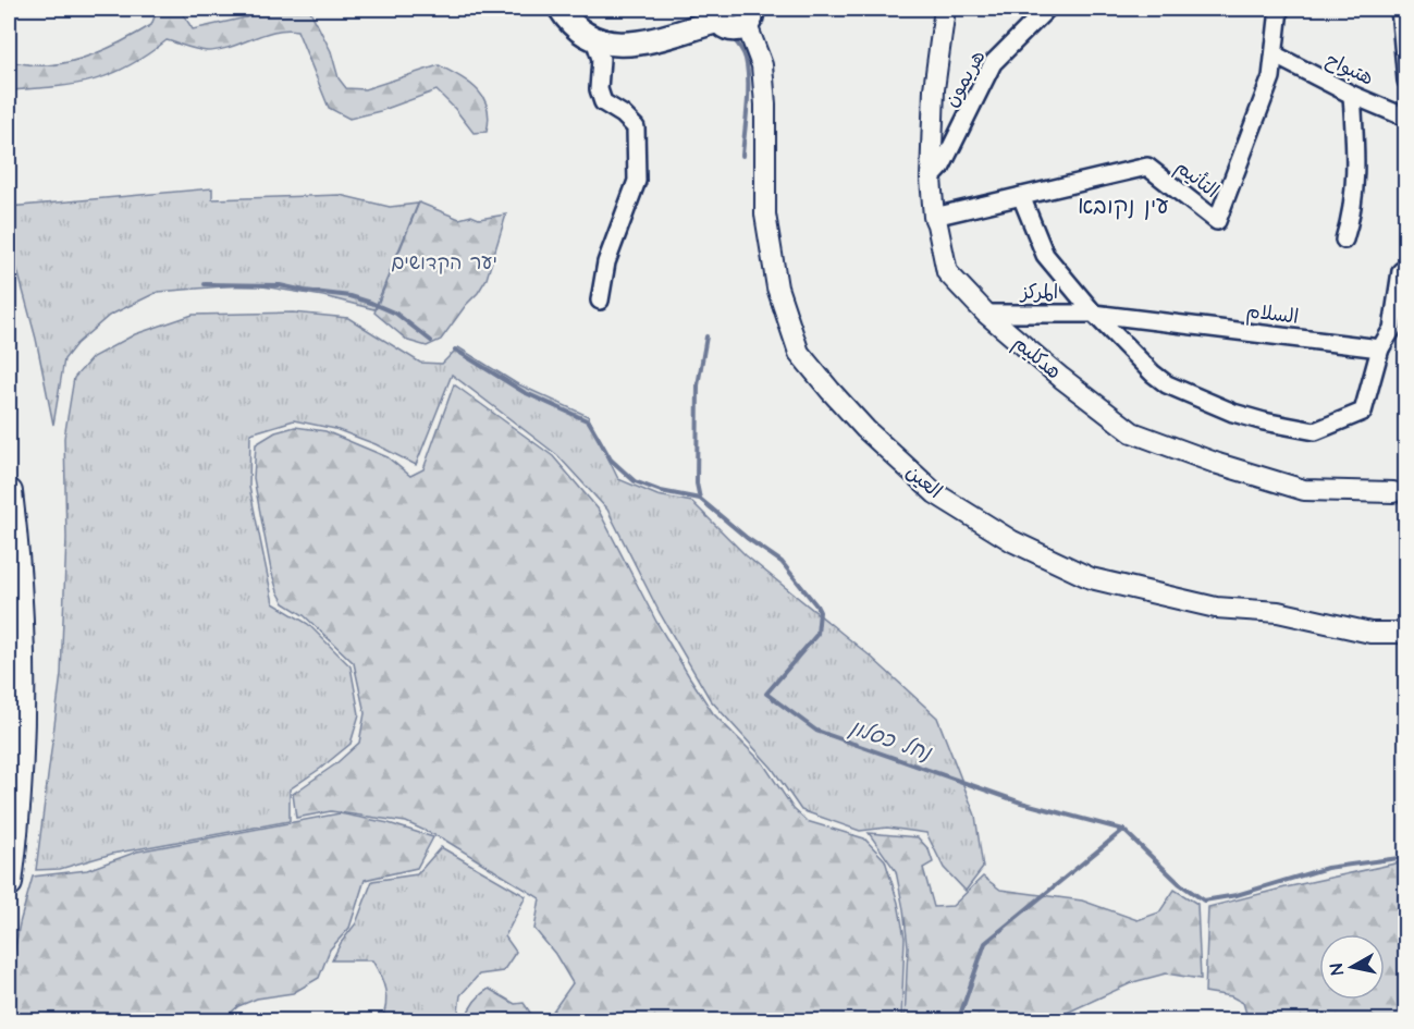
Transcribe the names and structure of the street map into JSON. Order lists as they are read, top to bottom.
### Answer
{
  "streets": {
    "street": [
      "هتبواح",
      "هريمون",
      "التأنيم",
      "المركز",
      "السلام",
      "هدكليم",
      "العين"
    ]
  },
  "crossings": [
    ["هتبواح", "التأنيم"],
    ["هريمون", "هدكليم"],
    ["التأنيم", "هدكليم"],
    ["المركز", "السلام"],
    ["المركز", "هدكليم"]
  ],
  "districts": ["עין נקובא"],
  "water": ["נחל כסלון"],
  "parks": ["יער הקדושים"],
  "north": "left"
}
